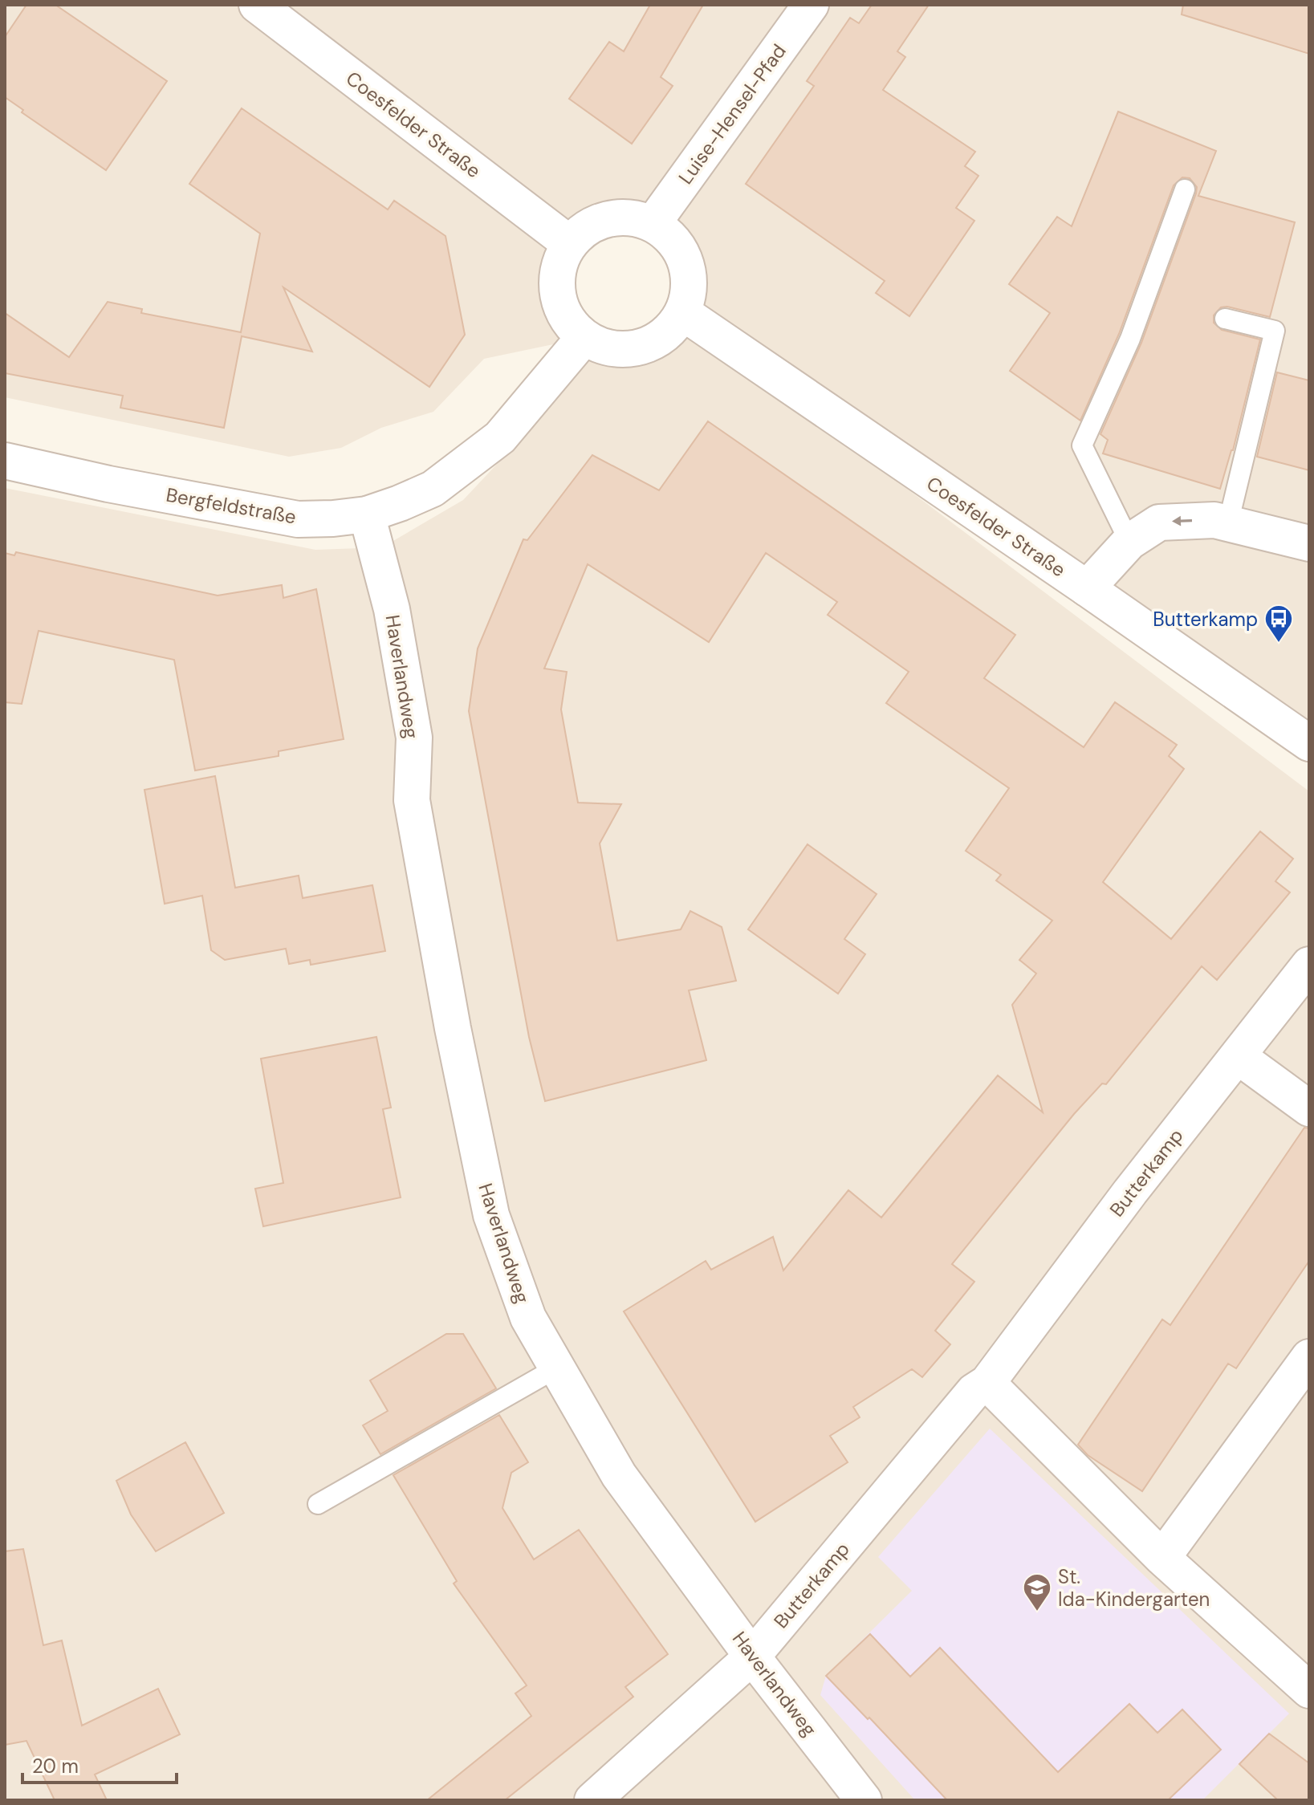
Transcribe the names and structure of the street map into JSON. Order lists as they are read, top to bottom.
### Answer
{
  "streets": {
    "street": [
      "Luise-Hensel-Pfad",
      "Coesfelder Straße",
      "Bergfeldstraße",
      "Haverlandweg",
      "Butterkamp"
    ]
  },
  "crossings": [
    ["Luise-Hensel-Pfad", "Coesfelder Straße"],
    ["Luise-Hensel-Pfad", "Bergfeldstraße"],
    ["Coesfelder Straße", "Bergfeldstraße"],
    ["Bergfeldstraße", "Haverlandweg"],
    ["Haverlandweg", "Butterkamp"]
  ],
  "places": {
    "bus stop": ["Butterkamp"],
    "school or university": ["St. Ida-Kindergarten"]
  },
  "scale_bar": "20 m"
}
